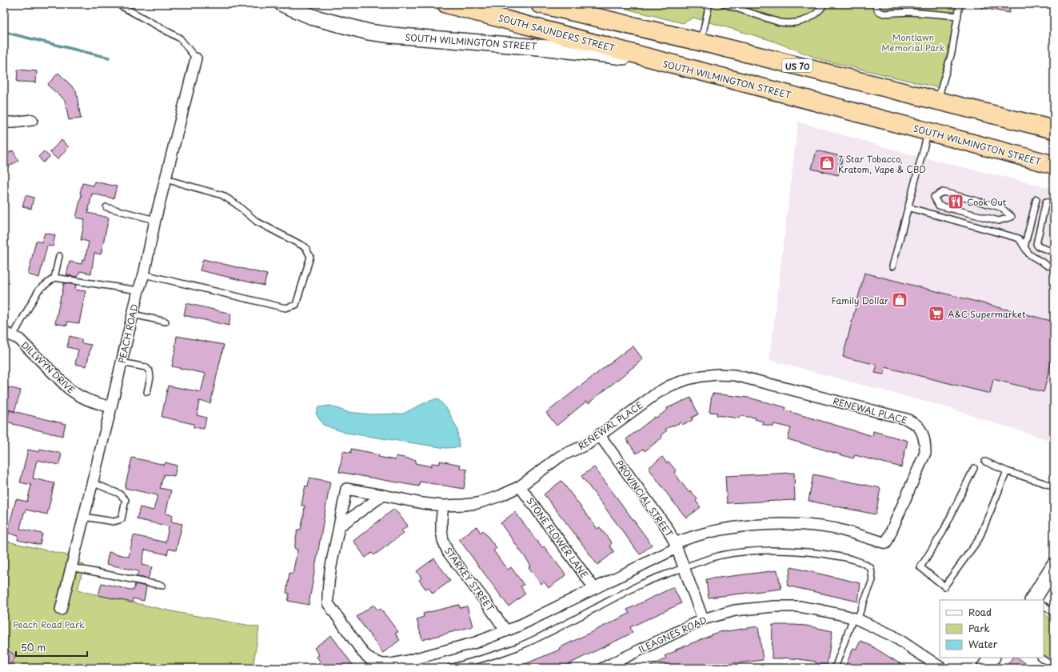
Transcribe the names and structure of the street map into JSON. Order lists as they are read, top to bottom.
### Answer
{
  "streets": {
    "highway": ["SOUTH SAUNDERS STREET", "SOUTH WILMINGTON STREET", "US 70"],
    "street": [
      "PEACH ROAD",
      "DILLWYN DRIVE",
      "RENEWAL PLACE",
      "PROVINCIAL STREET",
      "STONE FLOWER LANE",
      "STARKEY STREET",
      "ILEAGNES ROAD"
    ]
  },
  "crossings": [
    ["SOUTH SAUNDERS STREET", "SOUTH WILMINGTON STREET"],
    ["PEACH ROAD", "DILLWYN DRIVE"],
    ["RENEWAL PLACE", "PROVINCIAL STREET"],
    ["RENEWAL PLACE", "STONE FLOWER LANE"],
    ["RENEWAL PLACE", "STARKEY STREET"],
    ["PROVINCIAL STREET", "ILEAGNES ROAD"]
  ],
  "parks": ["Montlawn Memorial Park", "Peach Road Park"],
  "places": {
    "shop": ["7 Star Tobacco, Kratom, Vape & CBD", "Family Dollar"],
    "restaurant": ["Cook Out"],
    "supermarket": ["A&C Supermarket"]
  },
  "legend": ["Road", "Park", "Water"],
  "scale_bar": "50 m"
}
